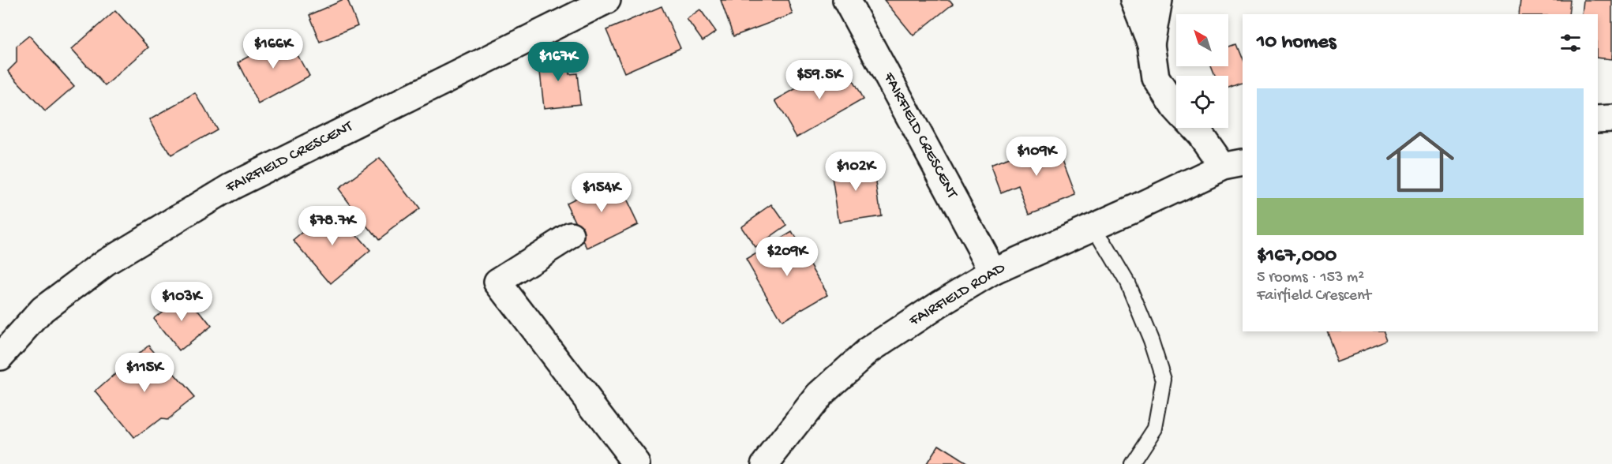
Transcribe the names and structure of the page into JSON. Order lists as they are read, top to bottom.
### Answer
{
  "streets": {
    "street": ["FAIRFIELD CRESCENT", "FAIRFIELD ROAD"]
  },
  "crossings": [
    ["FAIRFIELD CRESCENT", "FAIRFIELD ROAD"]
  ],
  "north": "top left",
  "page": {
    "heading": "10 homes",
    "price": [
      "$166K",
      "$167K",
      "$59.5K",
      "$109K",
      "$102K",
      "$154K",
      "$78.7K",
      "$209K",
      "$103K",
      "$115K"
    ],
    "list": [
      {
        "name": "$167,000",
        "note": "5 rooms · 153 m² · Fairfield Crescent"
      }
    ]
  }
}
